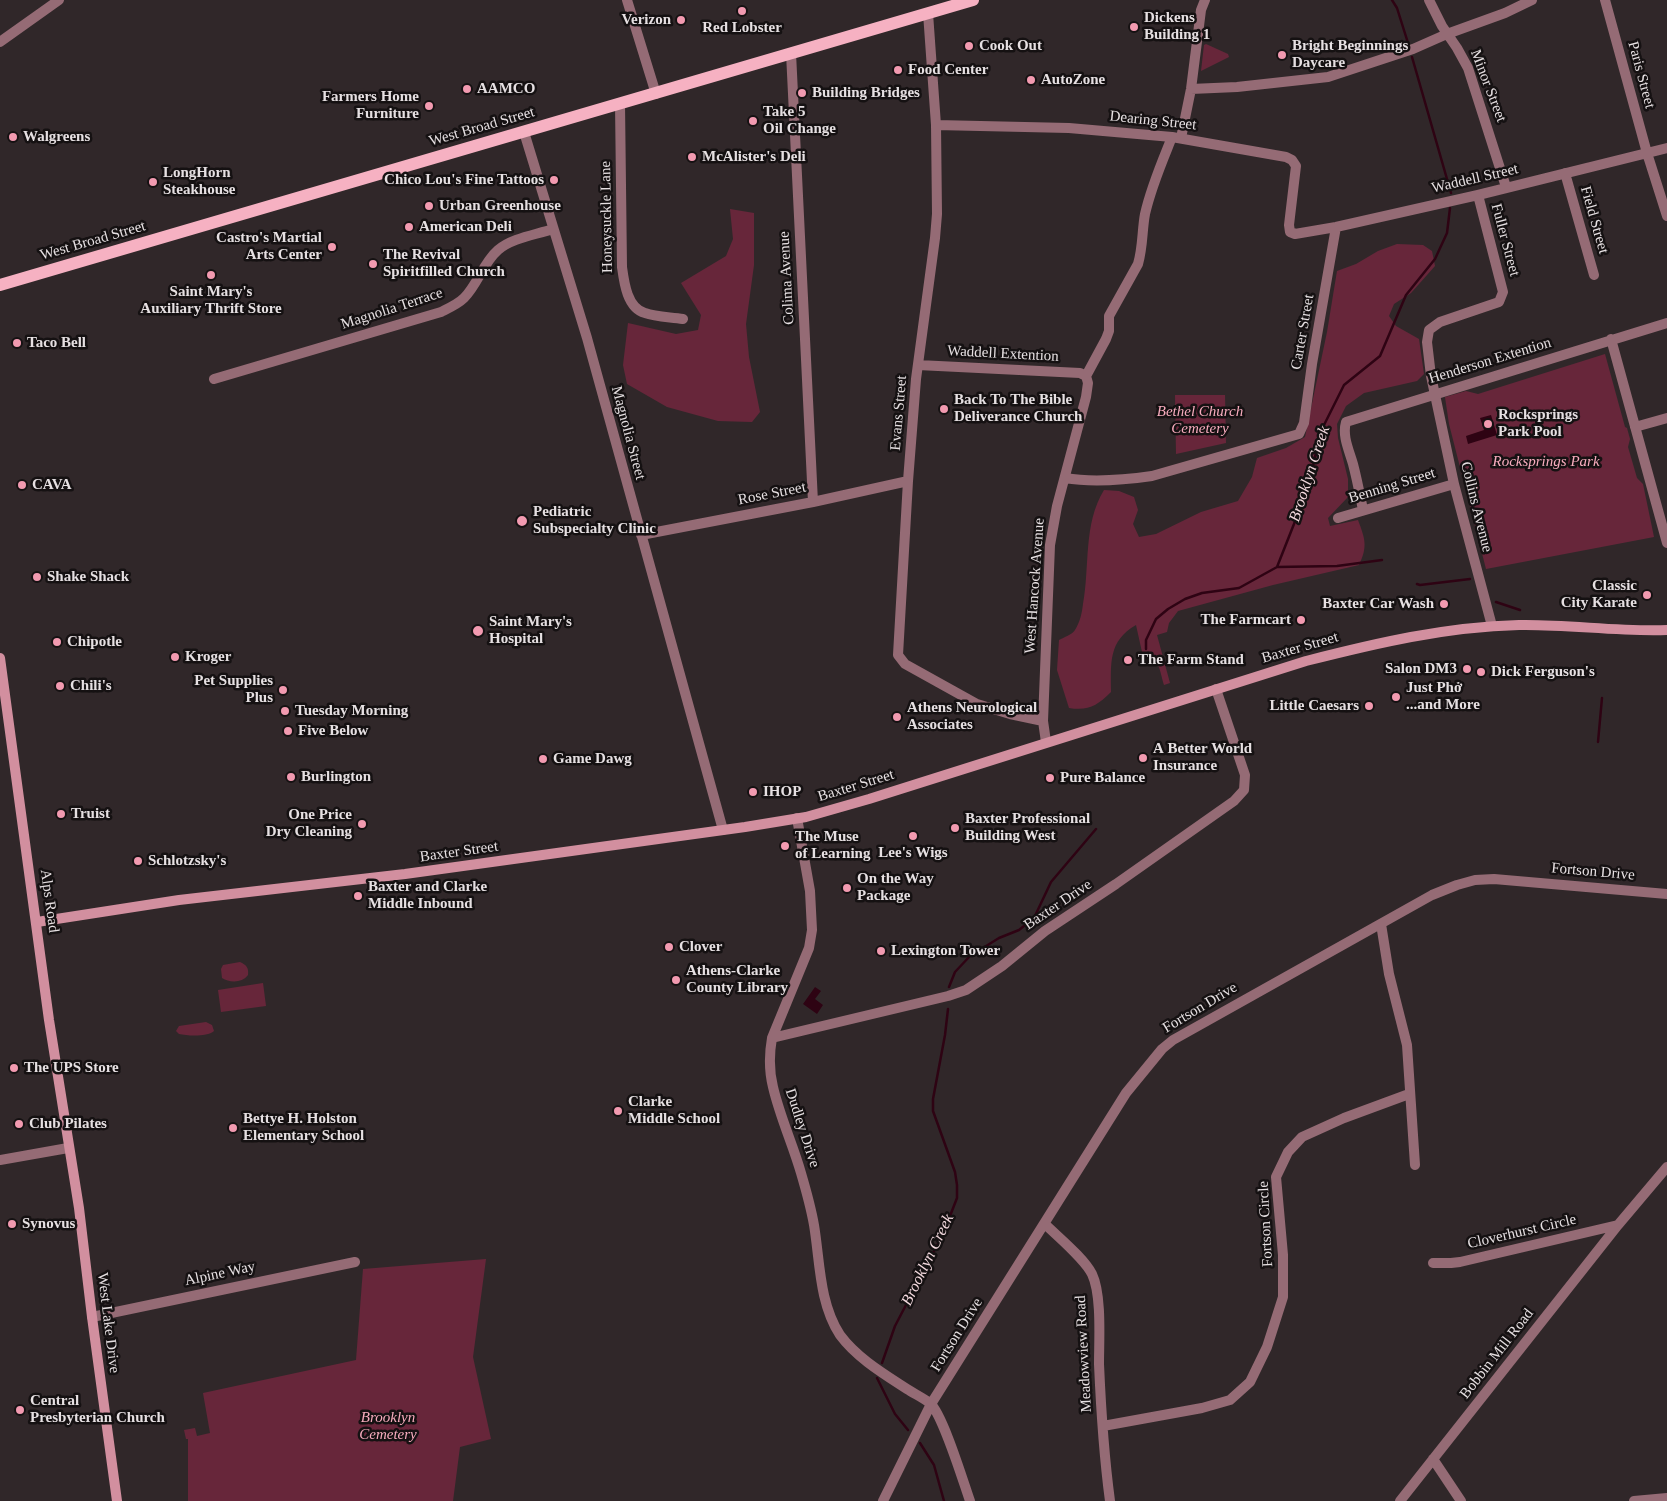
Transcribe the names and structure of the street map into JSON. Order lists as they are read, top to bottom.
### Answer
{
  "streets": {
    "main road": [
      "West Broad Street",
      "Baxter Street",
      "Alps Road",
      "West Lake Drive"
    ],
    "street": [
      "Paris Street",
      "Minor Street",
      "Dearing Street",
      "Waddell Street",
      "Honeysuckle Lane",
      "Field Street",
      "Fuller Street",
      "Colima Avenue",
      "Magnolia Terrace",
      "Carter Street",
      "Waddell Extention",
      "Henderson Extention",
      "Evans Street",
      "Magnolia Street",
      "Benning Street",
      "Rose Street",
      "Collins Avenue",
      "West Hancock Avenue",
      "Fortson Drive",
      "Baxter Drive",
      "Dudley Drive",
      "Fortson Circle",
      "Cloverhurst Circle",
      "Alpine Way",
      "Meadowview Road",
      "Bobbin Mill Road"
    ]
  },
  "crossings": [
    ["Paris Street", "Waddell Street"],
    ["Minor Street", "Waddell Street"],
    ["Dearing Street", "Waddell Street"],
    ["Dearing Street", "Evans Street"],
    ["West Broad Street", "Honeysuckle Lane"],
    ["West Broad Street", "Colima Avenue"],
    ["West Broad Street", "Evans Street"],
    ["West Broad Street", "Magnolia Street"],
    ["Waddell Street", "Field Street"],
    ["Waddell Street", "Fuller Street"],
    ["Waddell Street", "Carter Street"],
    ["Fuller Street", "Henderson Extention"],
    ["Fuller Street", "Collins Avenue"],
    ["Colima Avenue", "Rose Street"],
    ["Magnolia Terrace", "Magnolia Street"],
    ["Carter Street", "West Hancock Avenue"],
    ["Waddell Extention", "Evans Street"],
    ["Waddell Extention", "West Hancock Avenue"],
    ["Henderson Extention", "Benning Street"],
    ["Henderson Extention", "Collins Avenue"],
    ["Evans Street", "Rose Street"],
    ["Evans Street", "West Hancock Avenue"],
    ["Magnolia Street", "Rose Street"],
    ["Magnolia Street", "Baxter Street"],
    ["Benning Street", "Collins Avenue"],
    ["Collins Avenue", "Baxter Street"],
    ["West Hancock Avenue", "Baxter Street"],
    ["Baxter Street", "Alps Road"],
    ["Baxter Street", "Baxter Drive"],
    ["Baxter Street", "Dudley Drive"],
    ["Fortson Drive", "Dudley Drive"],
    ["Fortson Drive", "Meadowview Road"],
    ["Alps Road", "West Lake Drive"],
    ["Baxter Drive", "Dudley Drive"],
    ["Fortson Circle", "Meadowview Road"],
    ["Cloverhurst Circle", "Bobbin Mill Road"],
    ["Alpine Way", "West Lake Drive"]
  ],
  "water": ["Brooklyn Creek"],
  "parks": ["Bethel Church Cemetery", "Rocksprings Park", "Brooklyn Cemetery"],
  "places": [
    "Red Lobster",
    "Verizon",
    "Dickens Building 1",
    "Cook Out",
    "Bright Beginnings Daycare",
    "Food Center",
    "AutoZone",
    "AAMCO",
    "Building Bridges",
    "Farmers Home Furniture",
    "Take 5 Oil Change",
    "Walgreens",
    "McAlister's Deli",
    "Chico Lou's Fine Tattoos",
    "LongHorn Steakhouse",
    "Urban Greenhouse",
    "American Deli",
    "Castro's Martial Arts Center",
    "The Revival Spiritfilled Church",
    "Saint Mary's Auxiliary Thrift Store",
    "Taco Bell",
    "Back To The Bible Deliverance Church",
    "Rocksprings Park Pool",
    "CAVA",
    "Pediatric Subspecialty Clinic",
    "Shake Shack",
    "Classic City Karate",
    "Baxter Car Wash",
    "The Farmcart",
    "Saint Mary's Hospital",
    "Chipotle",
    "Kroger",
    "The Farm Stand",
    "Salon DM3",
    "Dick Ferguson's",
    "Chili's",
    "Pet Supplies Plus",
    "Just Phở ...and More",
    "Little Caesars",
    "Tuesday Morning",
    "Athens Neurological Associates",
    "Five Below",
    "A Better World Insurance",
    "Game Dawg",
    "Burlington",
    "Pure Balance",
    "IHOP",
    "Truist",
    "One Price Dry Cleaning",
    "Baxter Professional Building West",
    "Lee's Wigs",
    "The Muse of Learning",
    "Schlotzsky's",
    "On the Way Package",
    "Baxter and Clarke Middle Inbound",
    "Clover",
    "Lexington Tower",
    "Athens-Clarke County Library",
    "The UPS Store",
    "Clarke Middle School",
    "Club Pilates",
    "Bettye H. Holston Elementary School",
    "Synovus",
    "Central Presbyterian Church"
  ]
}
